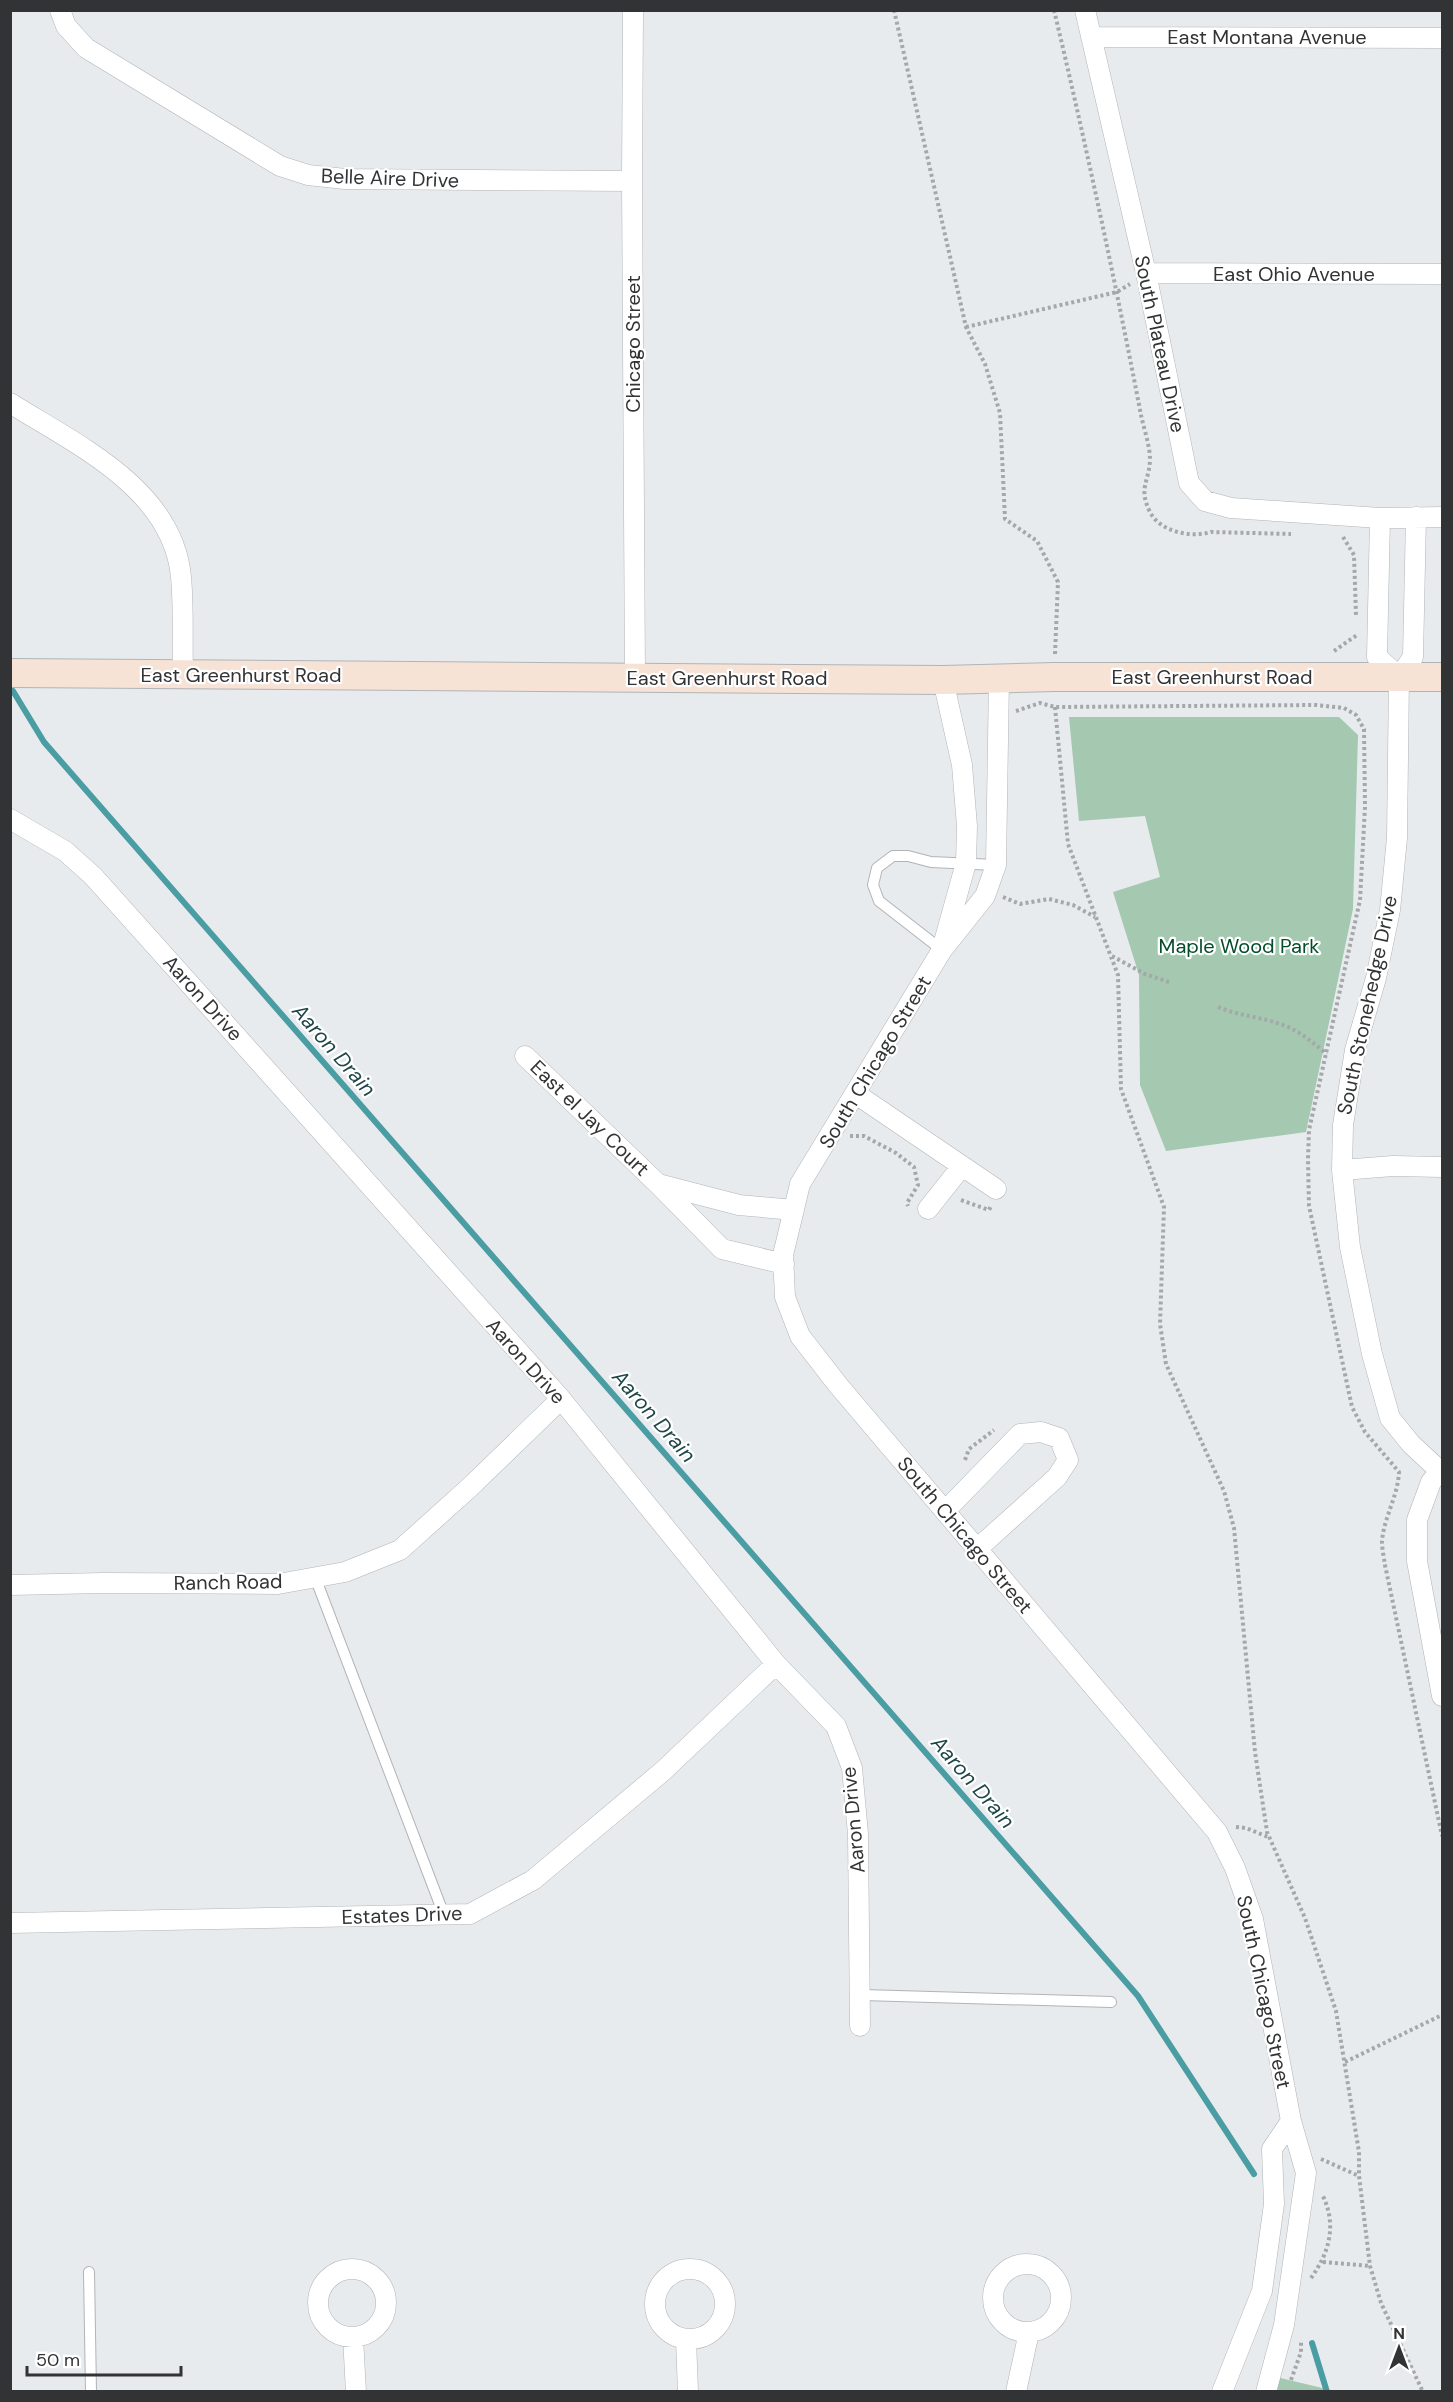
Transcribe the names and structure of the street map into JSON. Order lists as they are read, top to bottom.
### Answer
{
  "streets": {
    "main road": ["East Greenhurst Road"],
    "street": [
      "East Montana Avenue",
      "Belle Aire Drive",
      "East Ohio Avenue",
      "Chicago Street",
      "South Plateau Drive",
      "Aaron Drive",
      "South Stonehedge Drive",
      "South Chicago Street",
      "East el Jay Court",
      "Ranch Road",
      "Estates Drive"
    ]
  },
  "crossings": [
    ["East Montana Avenue", "South Plateau Drive"],
    ["Belle Aire Drive", "Chicago Street"],
    ["East Ohio Avenue", "South Plateau Drive"],
    ["Chicago Street", "East Greenhurst Road"],
    ["South Plateau Drive", "South Stonehedge Drive"],
    ["East Greenhurst Road", "South Stonehedge Drive"],
    ["East Greenhurst Road", "South Chicago Street"],
    ["Aaron Drive", "Ranch Road"],
    ["Aaron Drive", "Estates Drive"],
    ["South Chicago Street", "East el Jay Court"]
  ],
  "water": ["Aaron Drain"],
  "parks": ["Maple Wood Park"],
  "scale_bar": "50 m",
  "north": "top"
}
